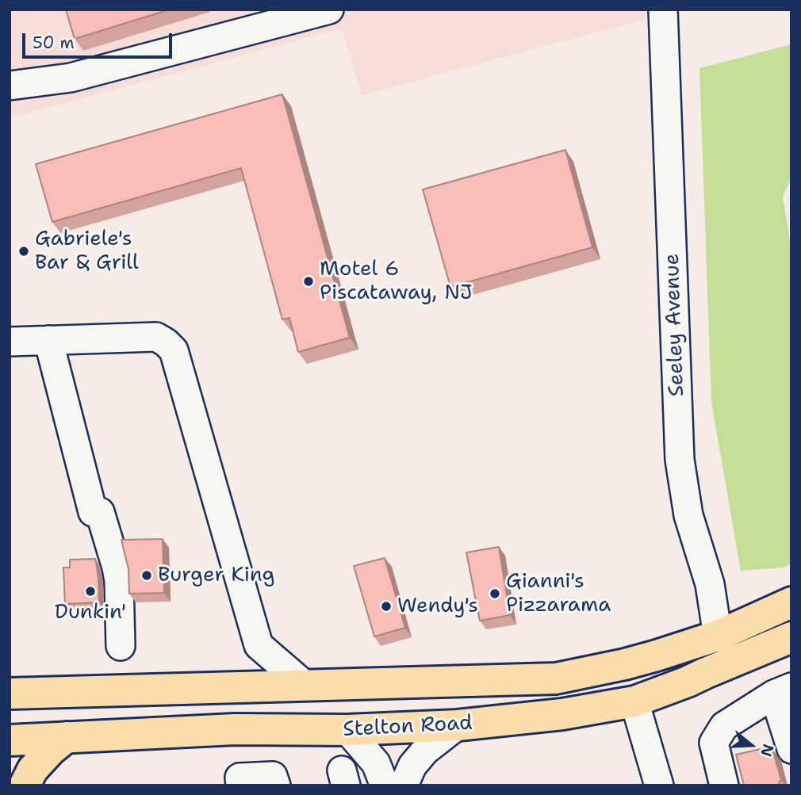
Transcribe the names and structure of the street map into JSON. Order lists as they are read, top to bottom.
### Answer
{
  "streets": {
    "main road": ["Stelton Road"],
    "street": ["Seeley Avenue"]
  },
  "crossings": [
    ["Seeley Avenue", "Stelton Road"]
  ],
  "places": [
    "Gabriele's Bar & Grill",
    "Motel 6 Piscataway, NJ",
    "Burger King",
    "Dunkin'",
    "Gianni's Pizzarama",
    "Wendy's"
  ],
  "scale_bar": "50 m",
  "north": "right"
}
